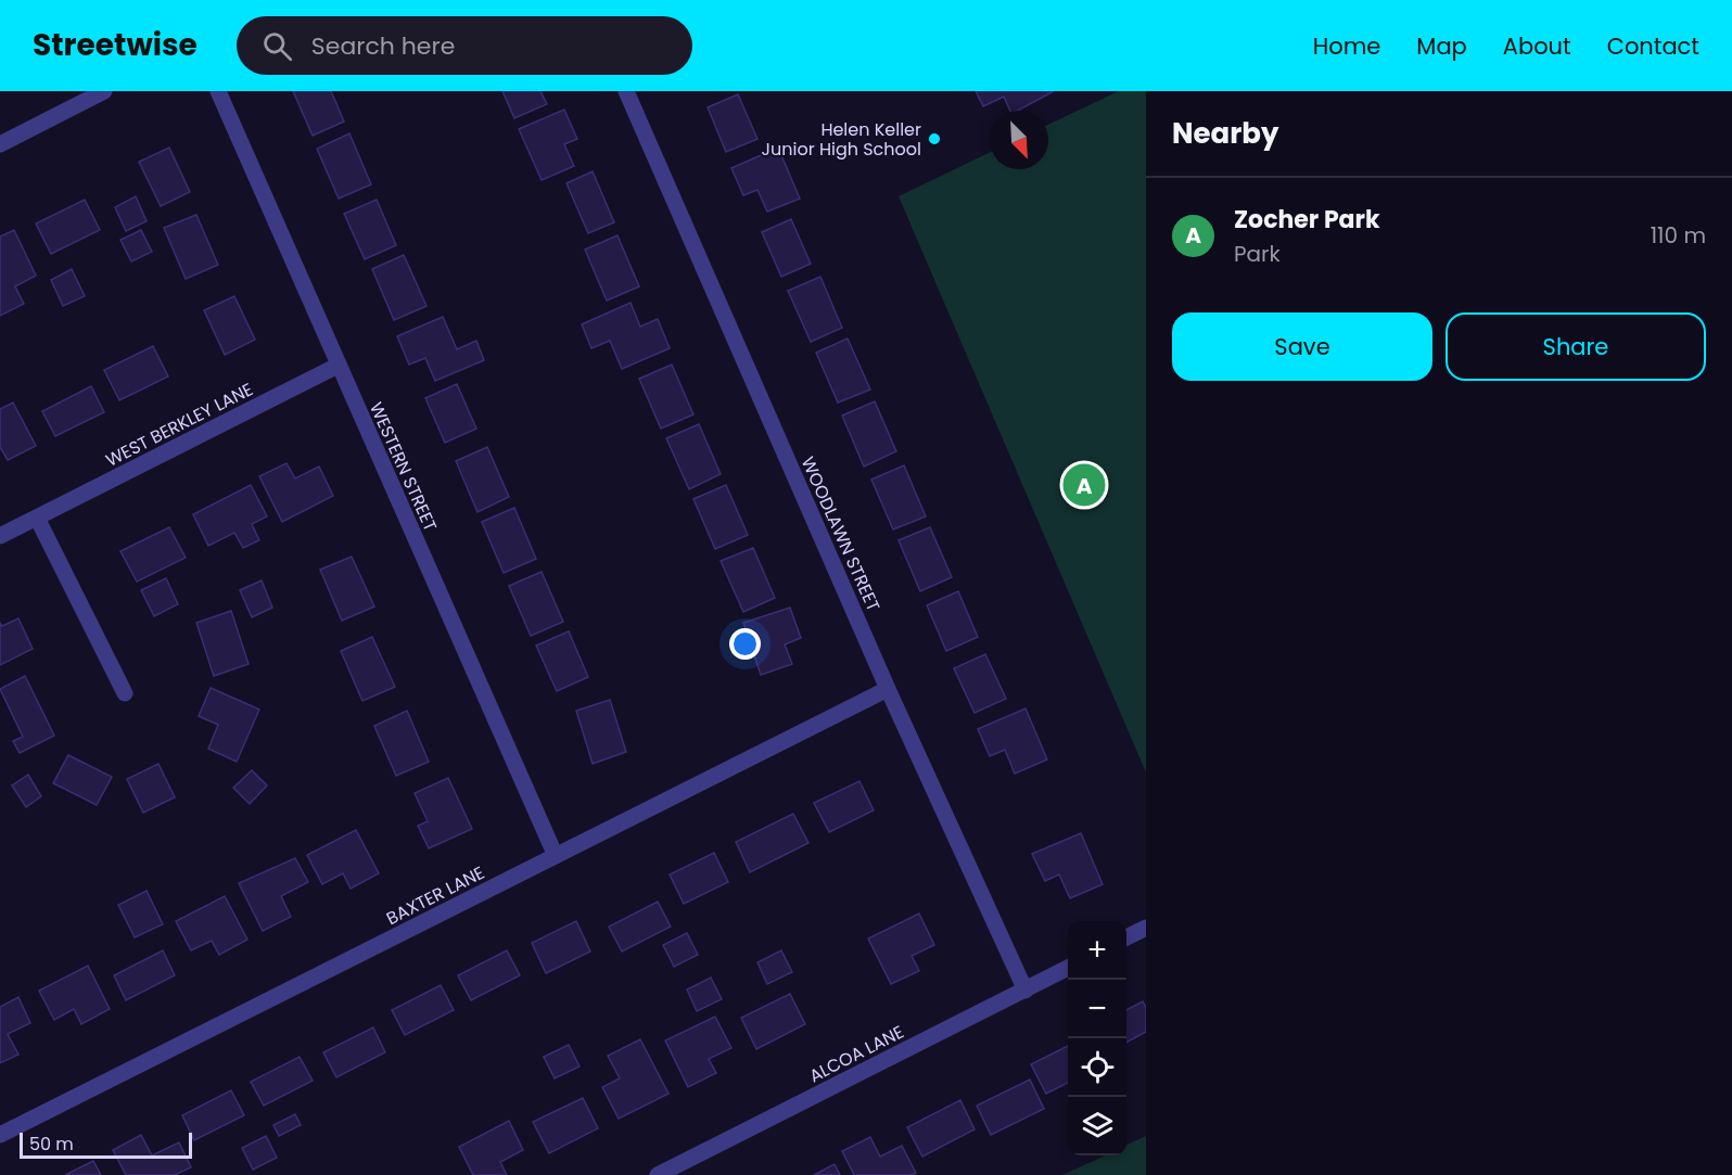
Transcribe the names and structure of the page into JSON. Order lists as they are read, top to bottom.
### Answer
{
  "streets": {
    "street": [
      "WEST BERKLEY LANE",
      "WESTERN STREET",
      "WOODLAWN STREET",
      "BAXTER LANE",
      "ALCOA LANE"
    ]
  },
  "crossings": [
    ["WEST BERKLEY LANE", "WESTERN STREET"],
    ["WESTERN STREET", "BAXTER LANE"],
    ["WOODLAWN STREET", "BAXTER LANE"],
    ["WOODLAWN STREET", "ALCOA LANE"]
  ],
  "places": ["Helen Keller Junior High School"],
  "scale_bar": "50 m",
  "north": "bottom right",
  "page": {
    "header": "Streetwise",
    "search": "Search here",
    "nav": [
      "Home",
      "Map",
      "About",
      "Contact"
    ],
    "heading": "Nearby",
    "list": [
      {
        "mark": "A",
        "name": "Zocher Park",
        "note": "Park",
        "value": "110 m"
      }
    ],
    "buttons": ["Save", "Share"],
    "pins": "A",
    "map_buttons": ["+", "−"],
    "scale": "50 m"
  }
}
